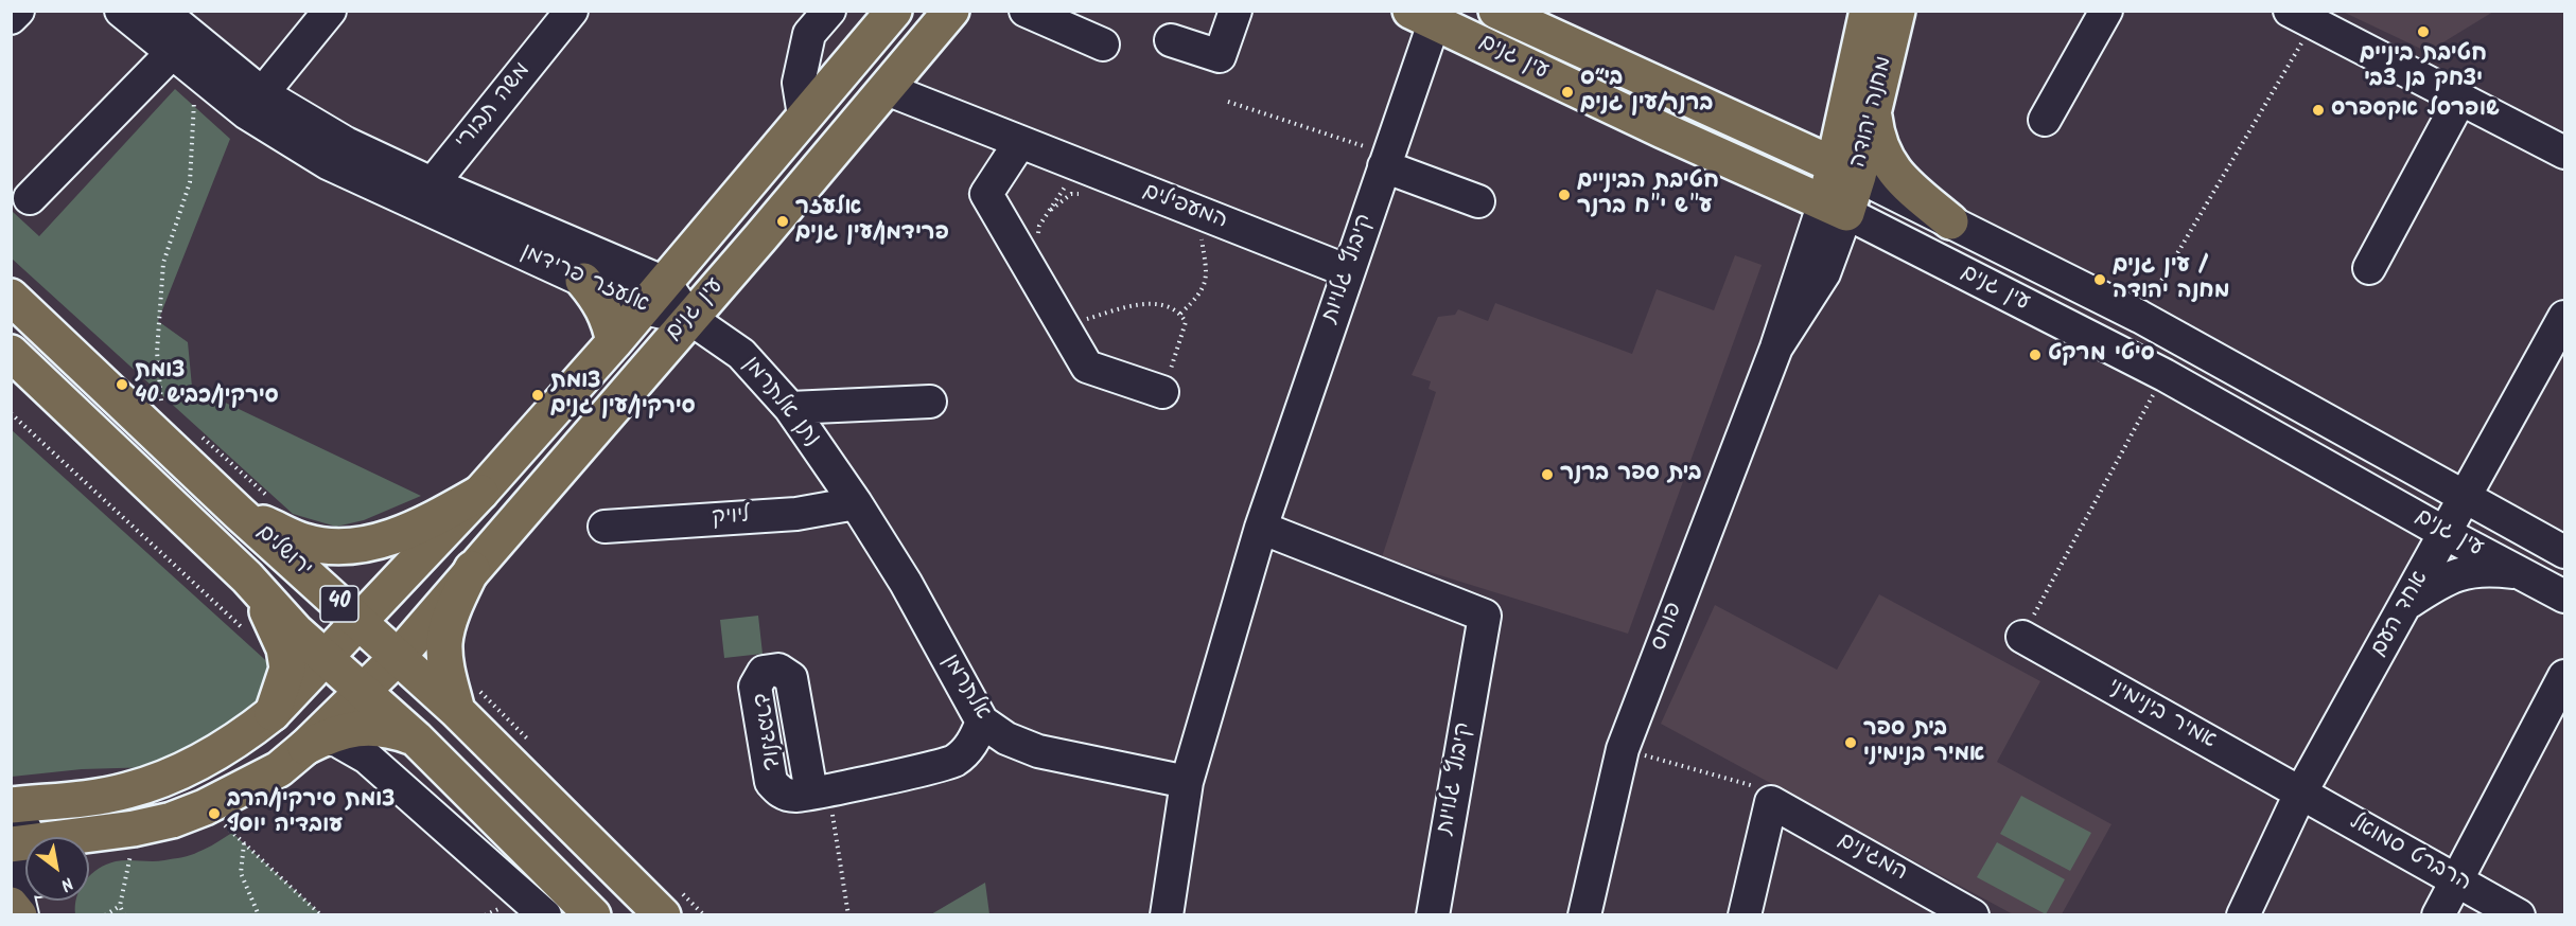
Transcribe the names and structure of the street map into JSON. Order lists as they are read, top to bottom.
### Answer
{
  "streets": {
    "main road": [
      "עין גנים",
      "מחנה יהודה",
      "ירושלים",
      "40",
      "פוחס"
    ],
    "street": [
      "משה תבורי",
      "המעפילים",
      "קיבוץ גלויות",
      "אלעזר פרידמן",
      "נתן אלתרמן",
      "ליויק",
      "אחד העם",
      "אלתרמן",
      "אמיר בינימיני",
      "הרברט סמואל",
      "המגינים"
    ]
  },
  "crossings": [
    ["עין גנים", "מחנה יהודה"],
    ["עין גנים", "המעפילים"],
    ["עין גנים", "קיבוץ גלויות"],
    ["עין גנים", "אלעזר פרידמן"],
    ["עין גנים", "נתן אלתרמן"],
    ["עין גנים", "ירושלים"],
    ["עין גנים", "אחד העם"],
    ["עין גנים", "פוחס"],
    ["משה תבורי", "אלעזר פרידמן"],
    ["מחנה יהודה", "פוחס"],
    ["המעפילים", "קיבוץ גלויות"],
    ["קיבוץ גלויות", "אלתרמן"],
    ["אלעזר פרידמן", "נתן אלתרמן"],
    ["נתן אלתרמן", "ליויק"],
    ["נתן אלתרמן", "אלתרמן"],
    ["ליויק", "אלתרמן"],
    ["אחד העם", "אמיר בינימיני"],
    ["אחד העם", "הרברט סמואל"],
    ["אמיר בינימיני", "הרברט סמואל"]
  ],
  "places": [
    "חטיבת ביניים יצחק בן צבי",
    "בי״ס ברנר/עין גנים",
    "שופרסל אקספרס",
    "חטיבת הביניים ע\"ש י\"ח ברנר",
    "אלעזר פרידמן/עין גנים",
    "עין גנים / מחנה יהודה",
    "סיטי מרקט",
    "צומת סירקין/כביש 40",
    "צומת סירקין/עין גנים",
    "בית ספר ברנר",
    "בית ספר אמיר בנימיני",
    "צומת סירקין/הרב עובדיה יוסף"
  ],
  "north": "bottom right"
}
